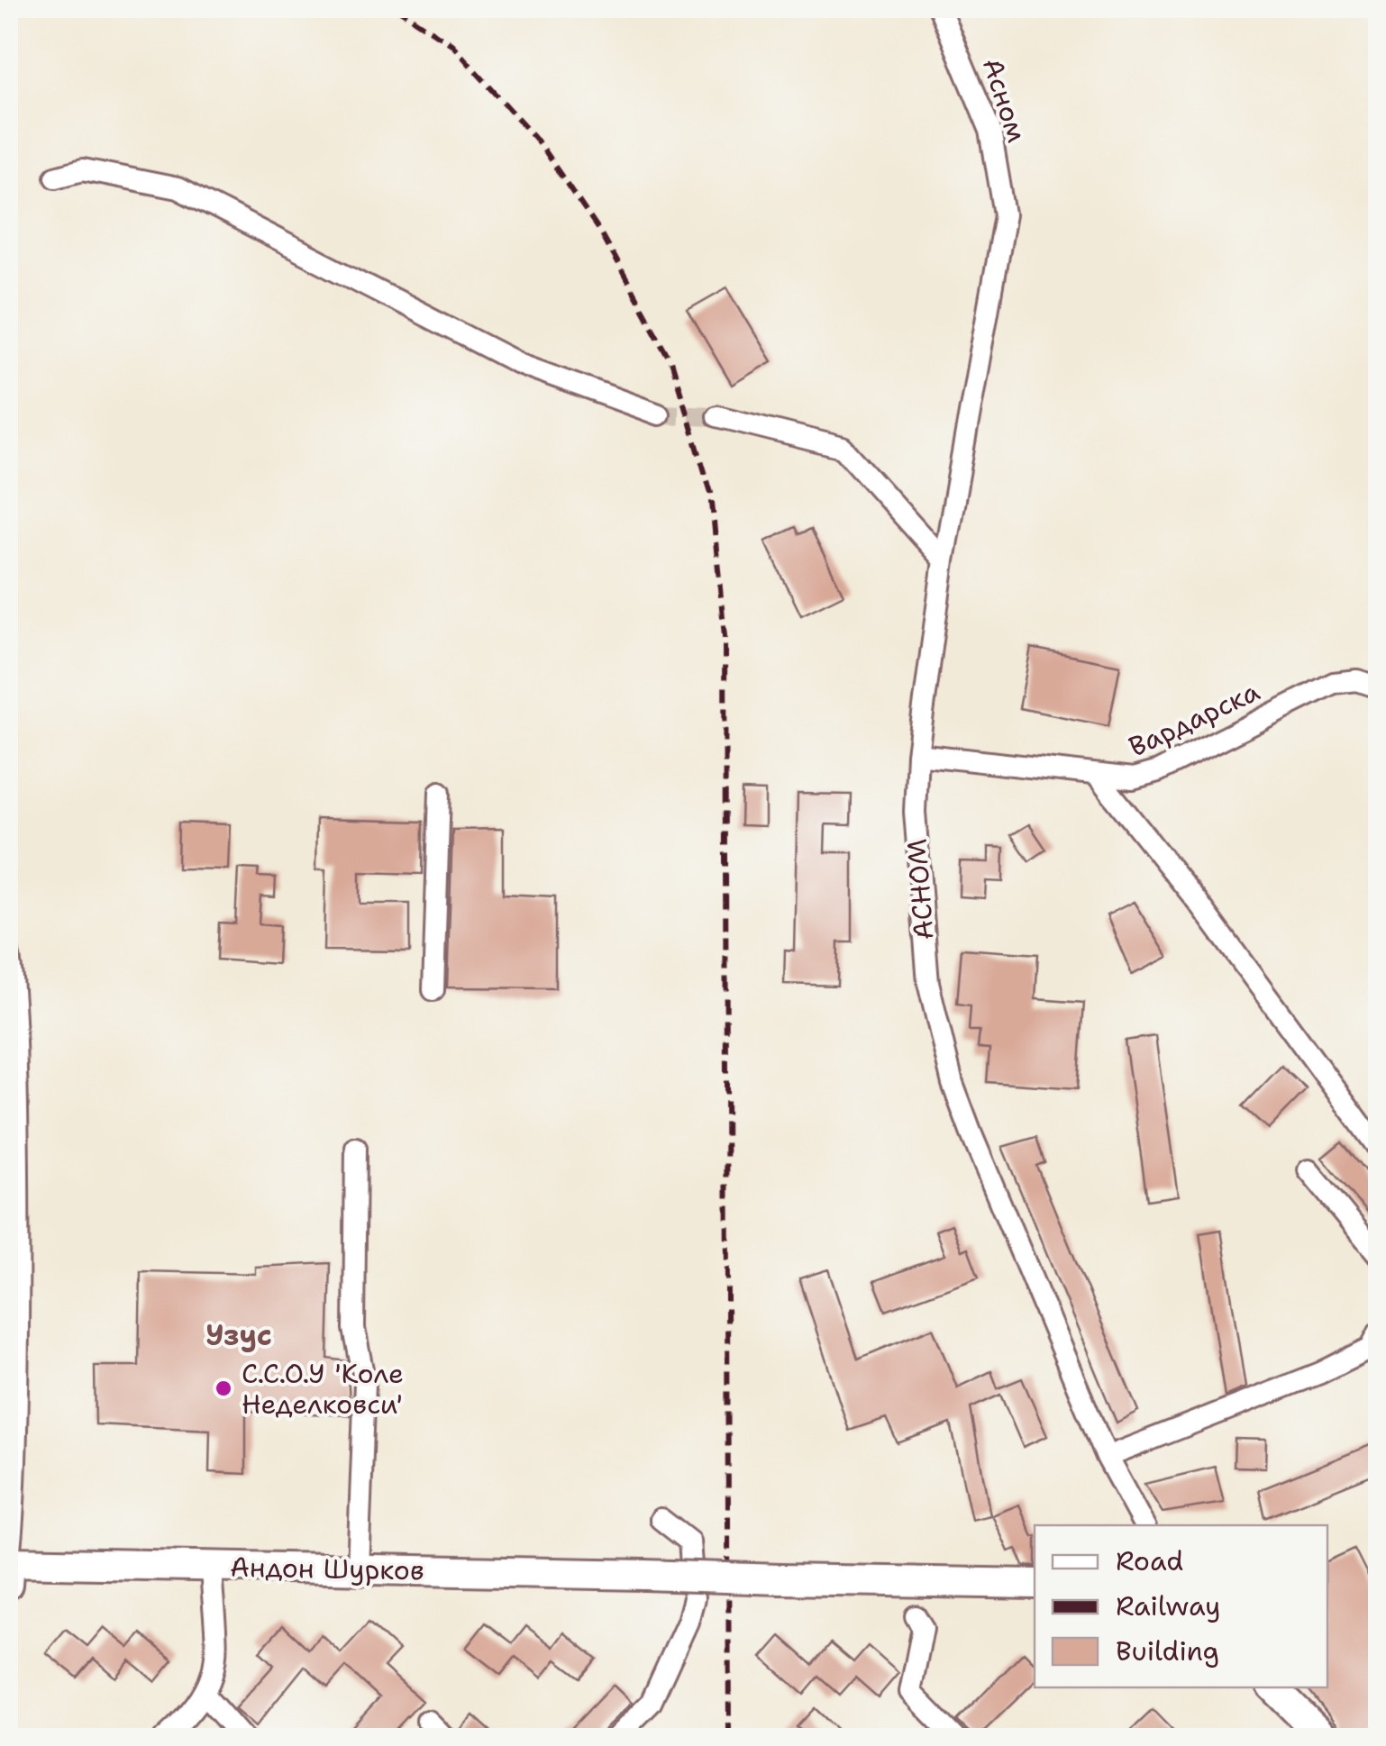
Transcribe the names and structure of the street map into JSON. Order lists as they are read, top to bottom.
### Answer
{
  "streets": {
    "main road": ["Андон Шурков"],
    "street": ["Асном", "Вардарска", "АСНОМ"]
  },
  "crossings": [
    ["Асном", "АСНОМ"],
    ["Вардарска", "АСНОМ"]
  ],
  "districts": ["Узус"],
  "places": ["С.С.О.У 'Коле Неделковси'"],
  "legend": ["Road", "Railway", "Building"]
}
